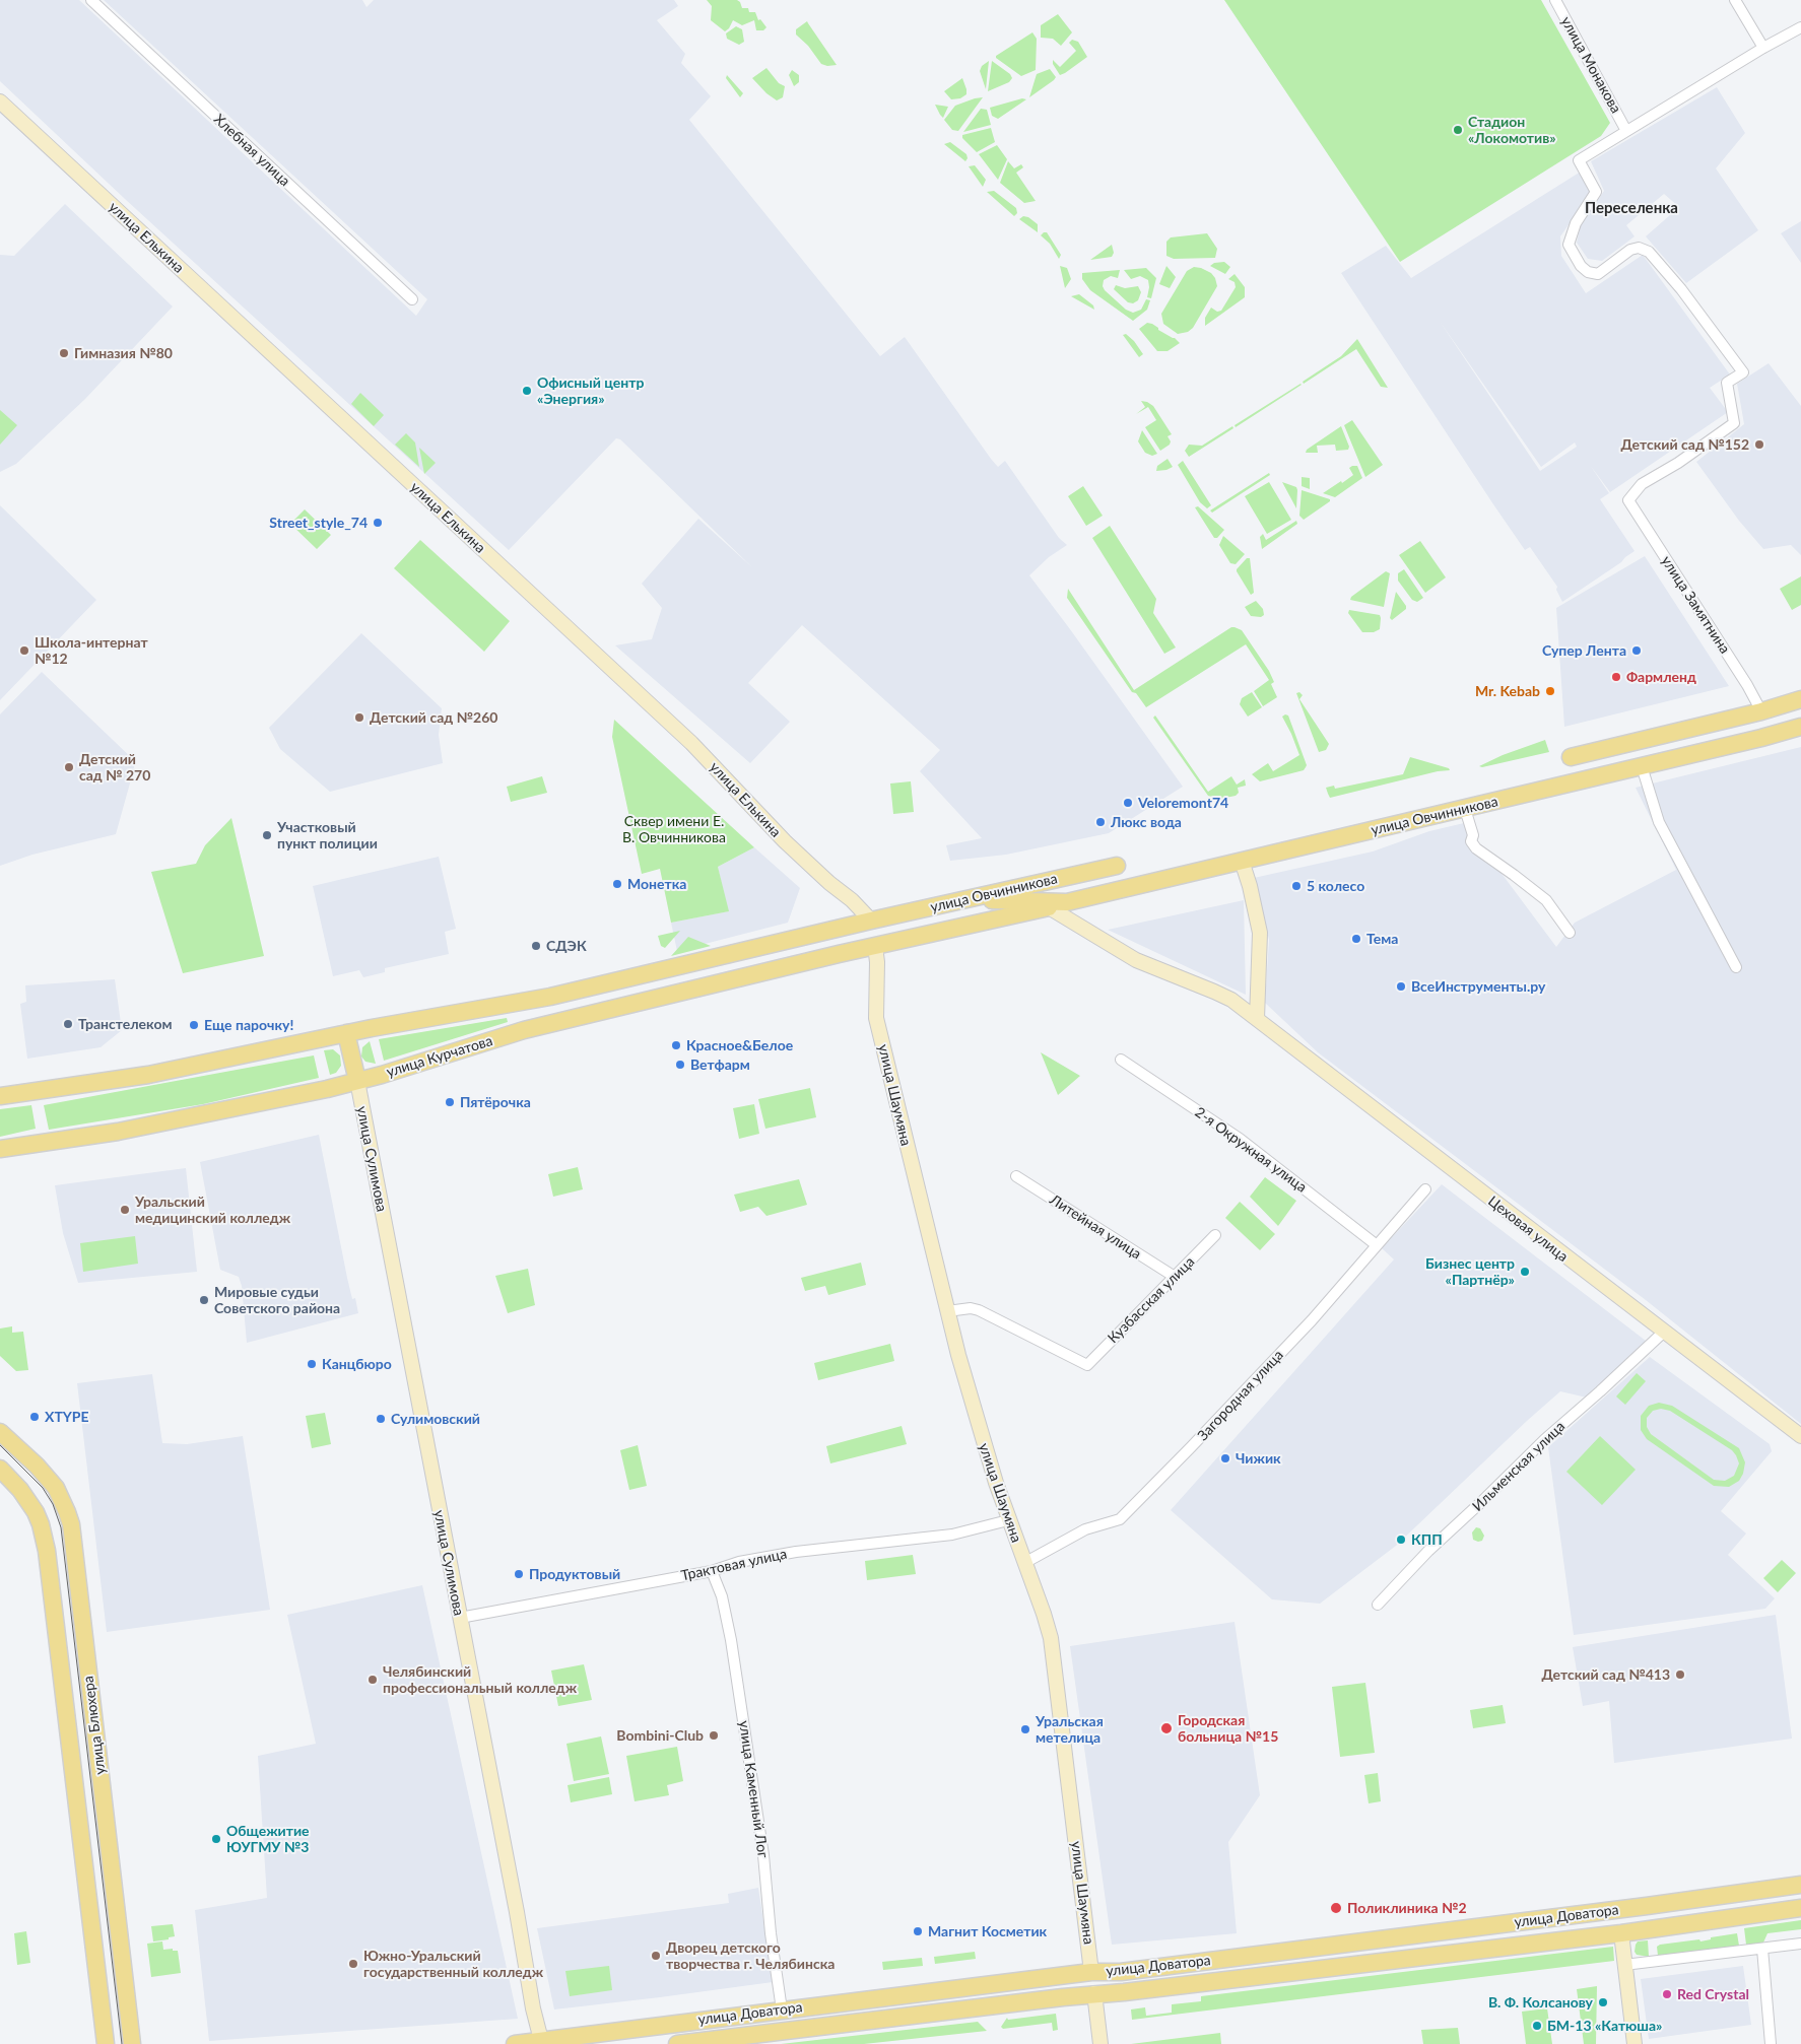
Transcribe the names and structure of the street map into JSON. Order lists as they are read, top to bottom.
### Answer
{
  "streets": {
    "main road": [
      "улица Елькина",
      "улица Овчинникова",
      "улица Курчатова",
      "улица Шаумяна",
      "улица Сулимова",
      "Цеховая улица",
      "улица Блюхера",
      "улица Доватора"
    ],
    "street": [
      "улица Монакова",
      "Хлебная улица",
      "улица Замятнина",
      "2-я Окружная улица",
      "Литейная улица",
      "Кузбасская улица",
      "Загородная улица",
      "Ильменская улица",
      "Трактовая улица",
      "улица Каменный Лог"
    ]
  },
  "crossings": [
    ["улица Монакова", "улица Замятнина"],
    ["улица Елькина", "улица Овчинникова"],
    ["улица Овчинникова", "улица Курчатова"],
    ["улица Овчинникова", "улица Шаумяна"],
    ["улица Овчинникова", "Цеховая улица"],
    ["улица Курчатова", "улица Шаумяна"],
    ["улица Курчатова", "улица Сулимова"],
    ["улица Шаумяна", "Кузбасская улица"],
    ["улица Шаумяна", "Загородная улица"],
    ["улица Шаумяна", "Трактовая улица"],
    ["улица Шаумяна", "улица Доватора"],
    ["2-я Окружная улица", "Загородная улица"],
    ["улица Сулимова", "Трактовая улица"],
    ["улица Сулимова", "улица Доватора"],
    ["Литейная улица", "Кузбасская улица"],
    ["Цеховая улица", "Ильменская улица"],
    ["Трактовая улица", "улица Каменный Лог"],
    ["улица Каменный Лог", "улица Доватора"]
  ],
  "districts": ["Переселенка"],
  "parks": ["Сквер имени Е. В. Овчинникова"],
  "places": [
    "Стадион «Локомотив»",
    "Гимназия №80",
    "Офисный центр «Энергия»",
    "Детский сад №152",
    "Street_style_74",
    "Школа-интернат №12",
    "Супер Лента",
    "Фармленд",
    "Mr. Kebab",
    "Детский сад №260",
    "Детский сад № 270",
    "Veloremont74",
    "Люкс вода",
    "Участковый пункт полиции",
    "Монетка",
    "5 колесо",
    "Тема",
    "СДЭК",
    "ВсеИнструменты.ру",
    "Транстелеком",
    "Еще парочку!",
    "Красное&Белое",
    "Ветфарм",
    "Пятёрочка",
    "Уральский медицинский колледж",
    "Бизнес центр «Партнёр»",
    "Мировые судьи Советского района",
    "Канцбюро",
    "XTYPE",
    "Сулимовский",
    "Чижик",
    "КПП",
    "Продуктовый",
    "Детский сад №413",
    "Челябинский профессиональный колледж",
    "Городская больница №15",
    "Уральская метелица",
    "Bombini-Club",
    "Общежитие ЮУГМУ №3",
    "Поликлиника №2",
    "Магнит Косметик",
    "Дворец детского творчества г. Челябинска",
    "Южно-Уральский государственный колледж",
    "Red Crystal",
    "В. Ф. Колсанову",
    "БМ-13 «Катюша»"
  ]
}
